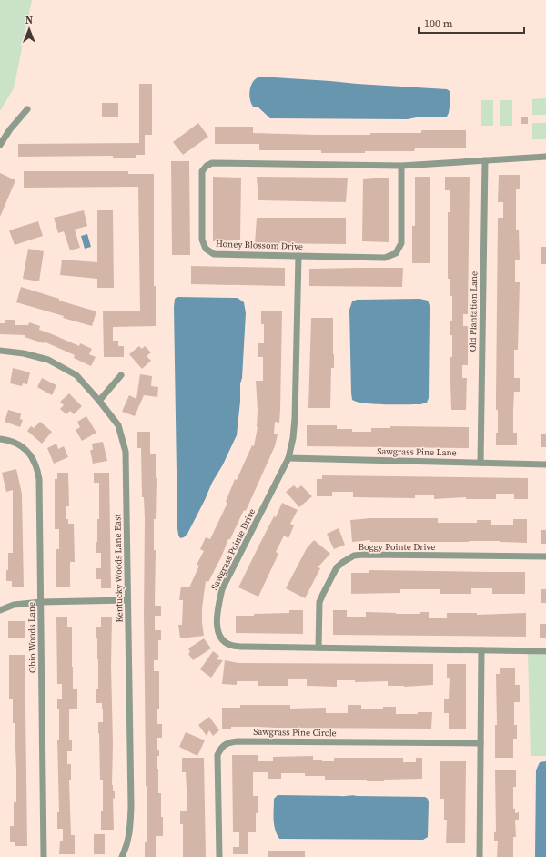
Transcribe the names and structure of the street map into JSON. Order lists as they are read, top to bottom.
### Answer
{
  "streets": {
    "street": [
      "Honey Blossom Drive",
      "Old Plantation Lane",
      "Sawgrass Pine Lane",
      "Boggy Pointe Drive",
      "Sawgrass Pointe Drive",
      "Kentucky Woods Lane East",
      "Ohio Woods Lane",
      "Sawgrass Pine Circle"
    ]
  },
  "crossings": [
    ["Honey Blossom Drive", "Old Plantation Lane"],
    ["Honey Blossom Drive", "Sawgrass Pointe Drive"],
    ["Old Plantation Lane", "Sawgrass Pine Lane"],
    ["Sawgrass Pine Lane", "Sawgrass Pointe Drive"],
    ["Boggy Pointe Drive", "Sawgrass Pointe Drive"]
  ],
  "scale_bar": "100 m",
  "north": "top"
}
